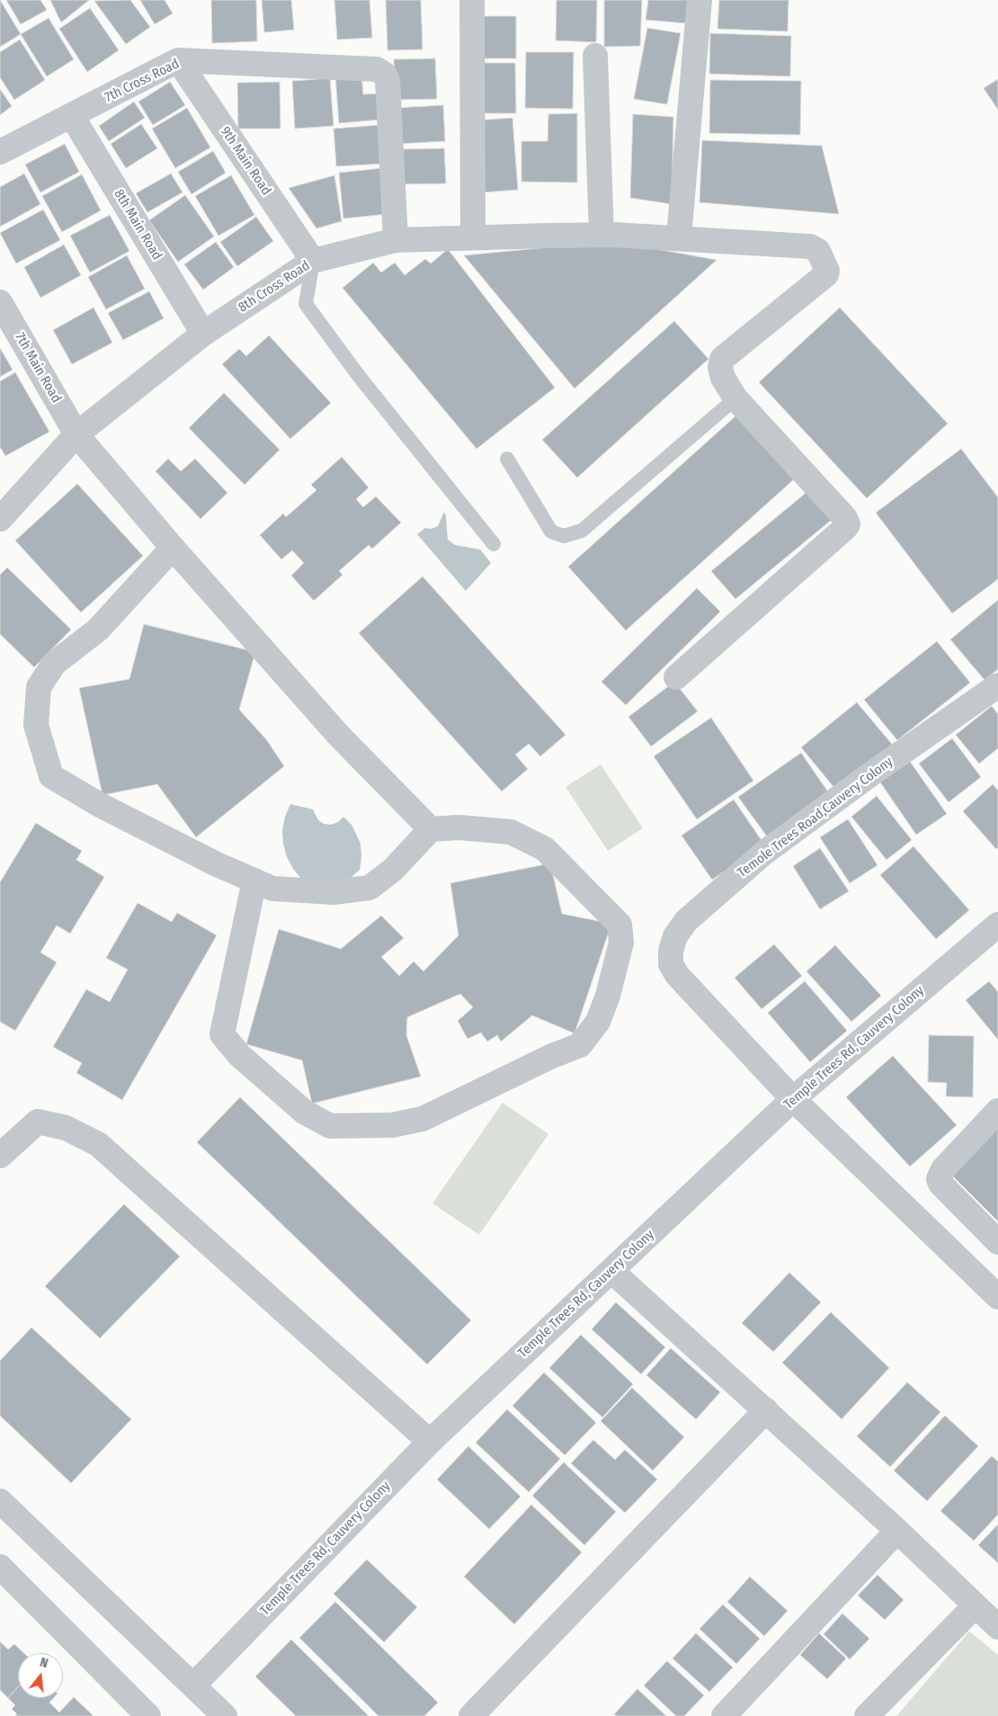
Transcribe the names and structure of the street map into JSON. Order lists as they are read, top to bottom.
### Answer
{
  "streets": {
    "street": [
      "7th Cross Road",
      "9th Main Road",
      "8th Main Road",
      "8th Cross Road",
      "7th Main Road",
      "Temole Trees Road,Cauvery Colony",
      "Temple Trees Rd, Cauvery Colony"
    ]
  },
  "crossings": [
    ["7th Cross Road", "9th Main Road"],
    ["7th Cross Road", "8th Main Road"],
    ["7th Cross Road", "8th Cross Road"],
    ["9th Main Road", "8th Cross Road"],
    ["8th Main Road", "8th Cross Road"],
    ["8th Cross Road", "7th Main Road"],
    ["Temole Trees Road,Cauvery Colony", "Temple Trees Rd, Cauvery Colony"]
  ],
  "north": "top"
}
